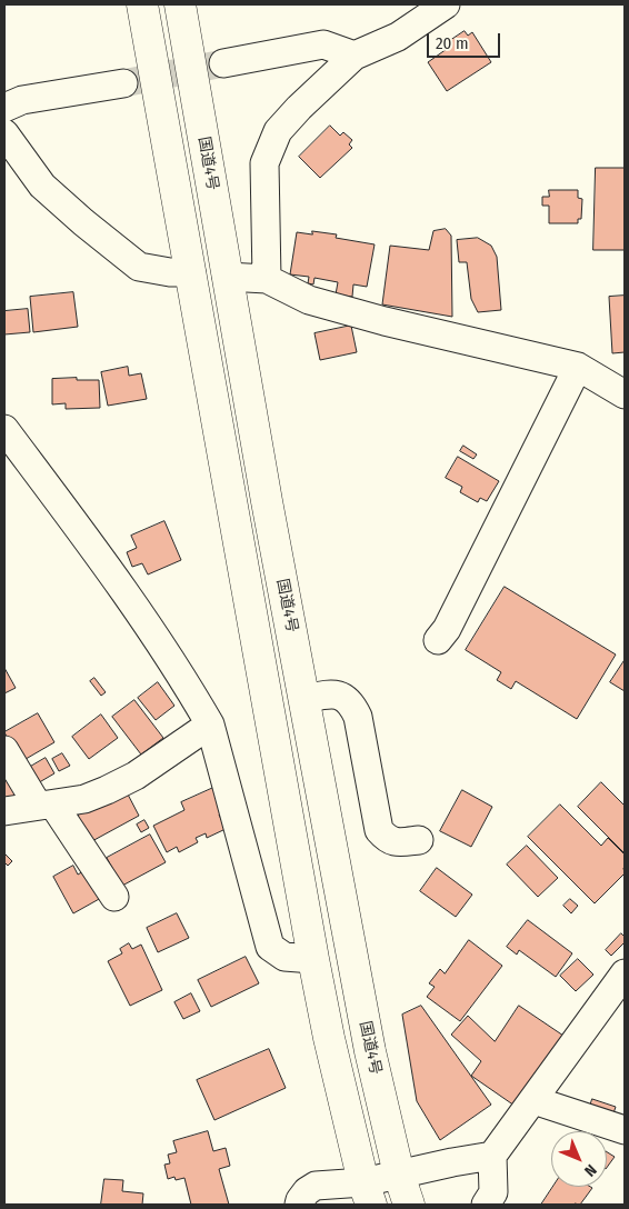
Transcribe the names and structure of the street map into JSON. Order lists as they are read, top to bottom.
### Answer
{
  "streets": {
    "highway": ["国道4号"]
  },
  "scale_bar": "20 m",
  "north": "bottom right"
}
